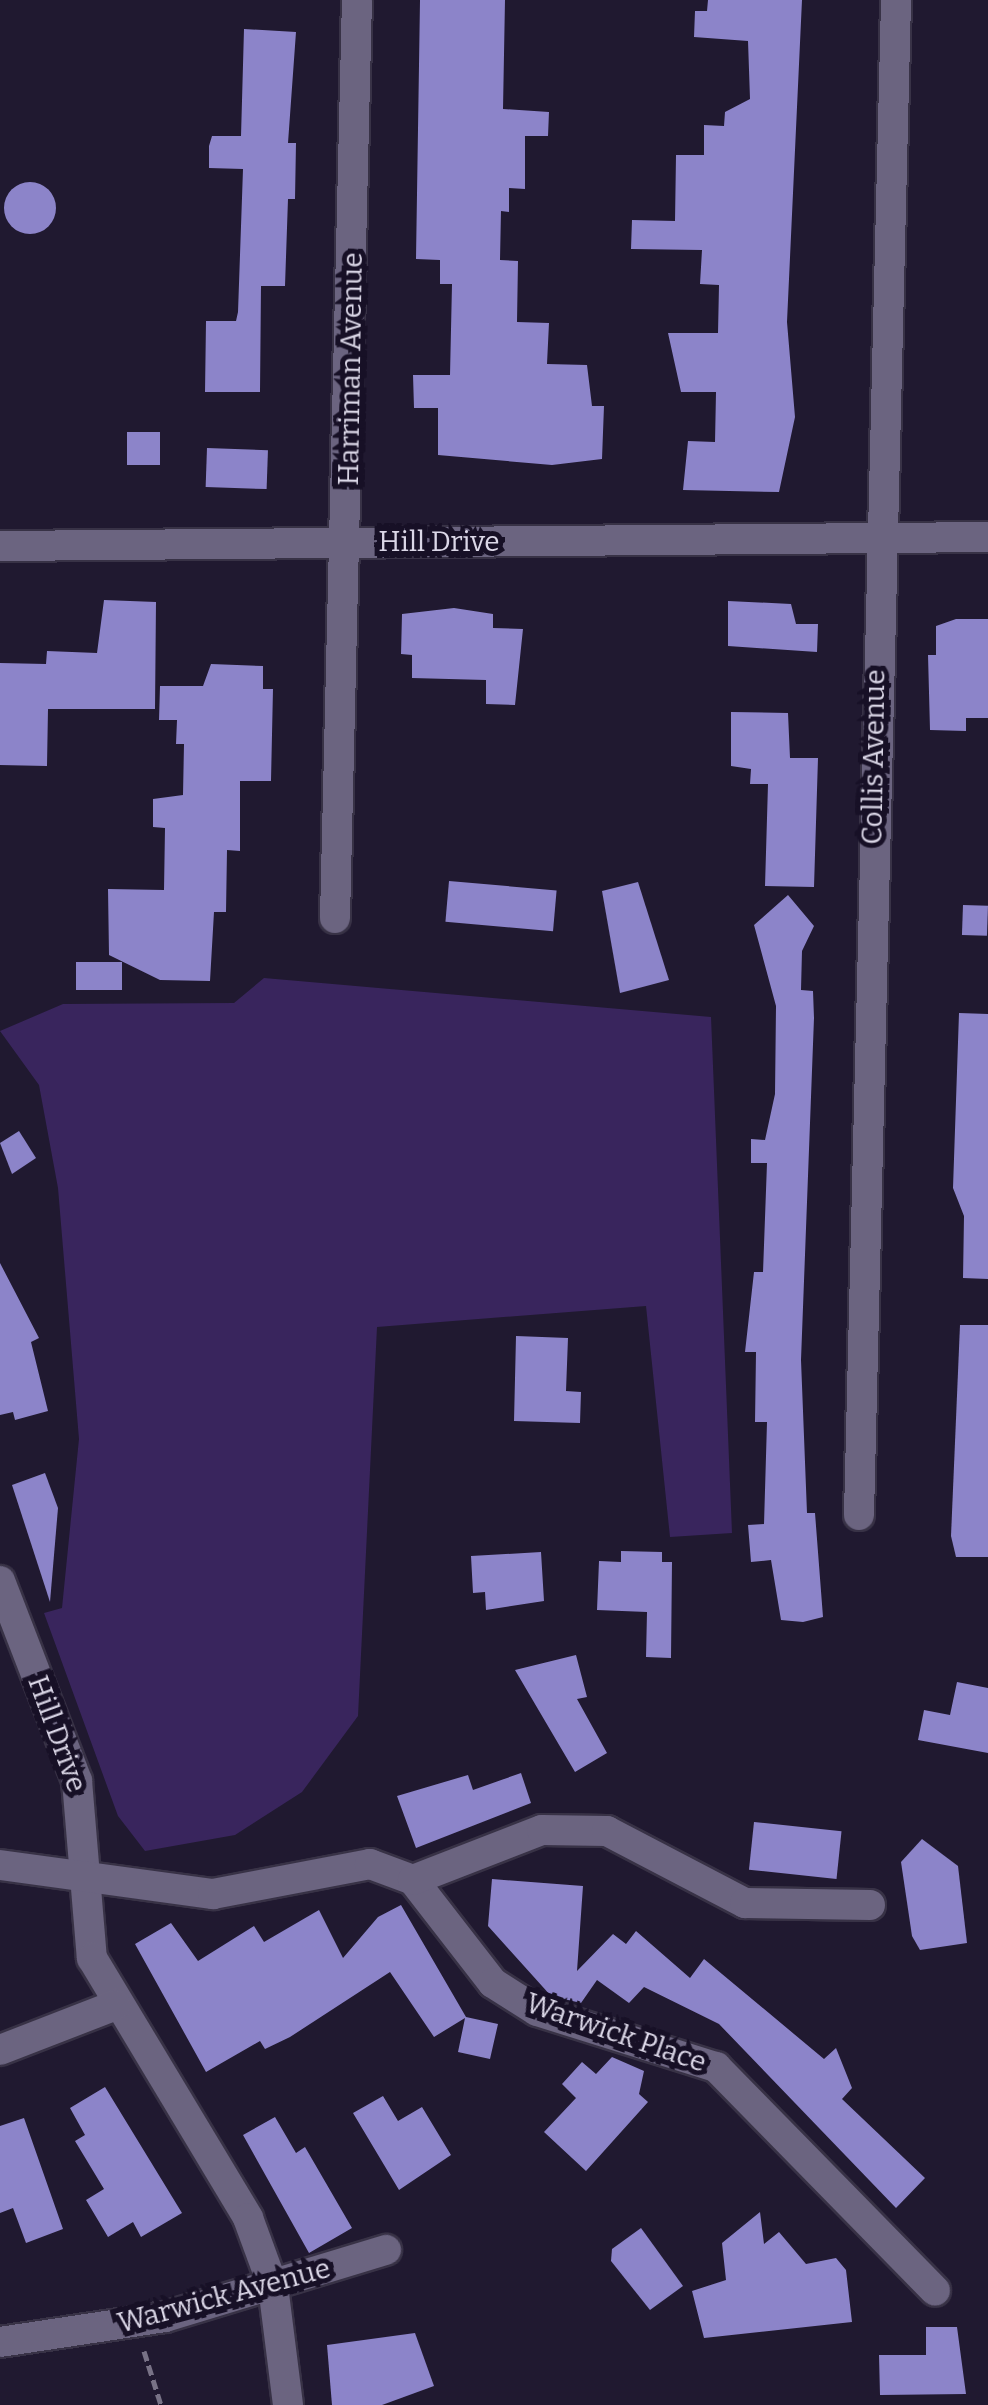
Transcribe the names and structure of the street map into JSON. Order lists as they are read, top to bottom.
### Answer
{
  "streets": {
    "street": [
      "Harriman Avenue",
      "Hill Drive",
      "Collis Avenue",
      "Warwick Place",
      "Warwick Avenue"
    ]
  },
  "crossings": [
    ["Harriman Avenue", "Hill Drive"],
    ["Hill Drive", "Collis Avenue"],
    ["Hill Drive", "Warwick Avenue"]
  ]
}
